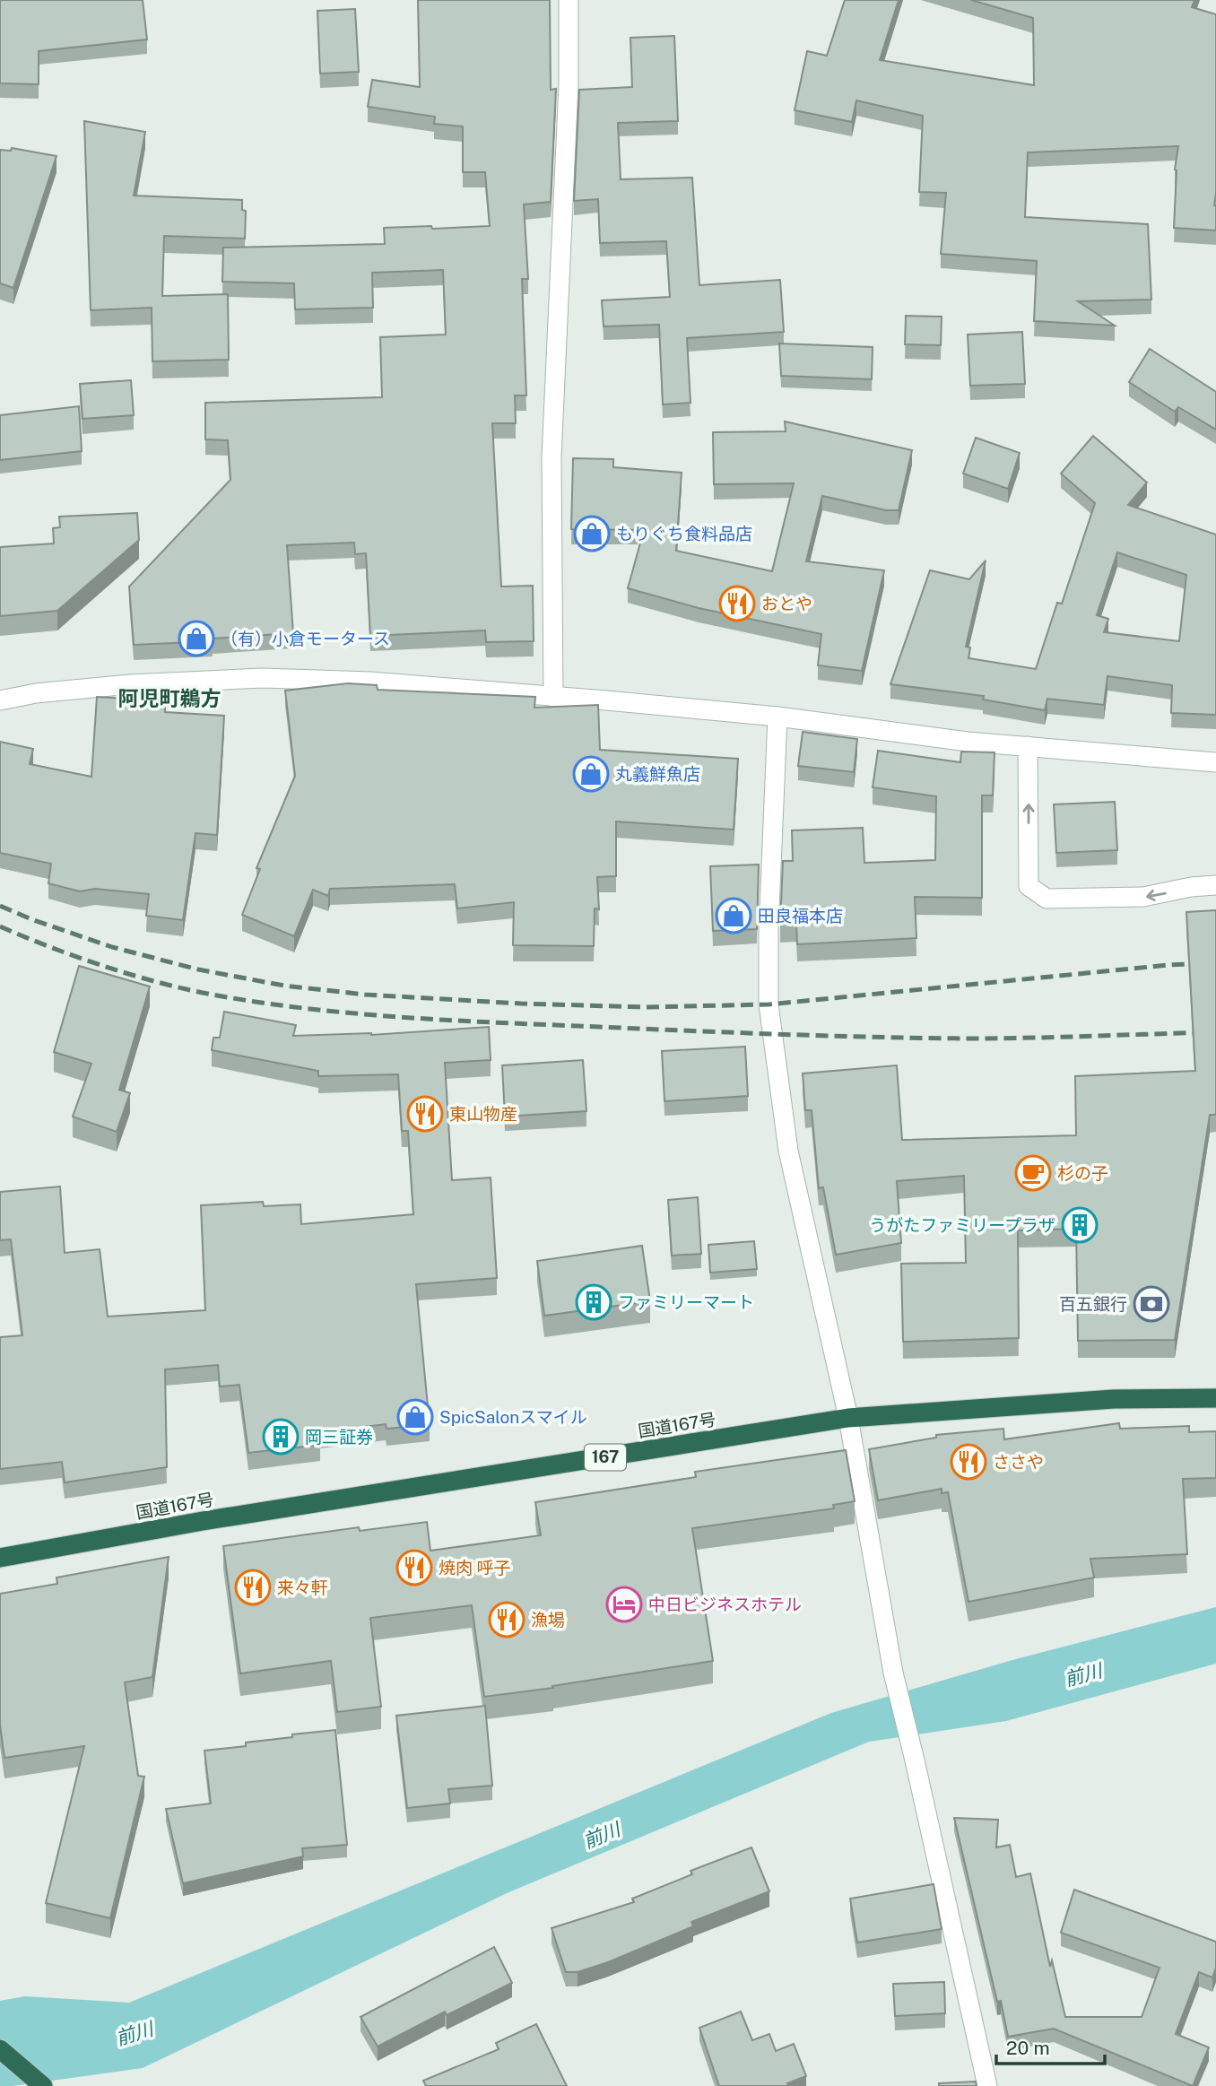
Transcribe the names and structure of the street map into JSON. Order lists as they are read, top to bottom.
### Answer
{
  "streets": {
    "highway": ["国道167号", "167"]
  },
  "districts": ["阿児町鵜方"],
  "water": ["前川"],
  "places": {
    "shop": [
      "もりぐち食料品店",
      "（有）小倉モータース",
      "丸義鮮魚店",
      "田良福本店",
      "SpicSalonスマイル"
    ],
    "restaurant": [
      "おとや",
      "東山物産",
      "ささや",
      "焼肉 呼子",
      "来々軒",
      "漁場"
    ],
    "cafe": ["杉の子"],
    "building": ["うがたファミリープラザ", "ファミリーマート", "岡三証券"],
    "bank": ["百五銀行"],
    "hotel": ["中日ビジネスホテル"]
  },
  "scale_bar": "20 m"
}
